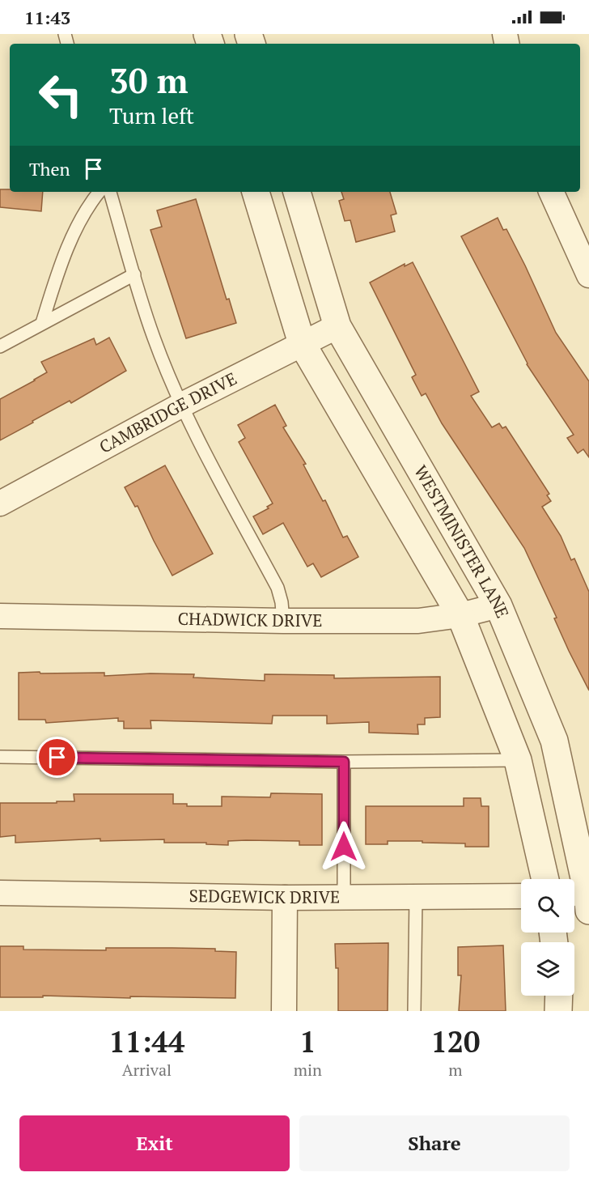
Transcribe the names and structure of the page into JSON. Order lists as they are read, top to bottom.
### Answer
{
  "streets": {
    "street": [
      "CAMBRIDGE DRIVE",
      "WESTMINISTER LANE",
      "CHADWICK DRIVE",
      "SEDGEWICK DRIVE"
    ]
  },
  "crossings": [
    ["CAMBRIDGE DRIVE", "WESTMINISTER LANE"],
    ["WESTMINISTER LANE", "CHADWICK DRIVE"]
  ],
  "page": {
    "status": "11:43",
    "turn": ["30 m", "Turn left"],
    "then": "Then",
    "eta": [
      "11:44",
      "Arrival",
      "1",
      "min",
      "120",
      "m"
    ],
    "buttons": ["Exit", "Share"]
  }
}
